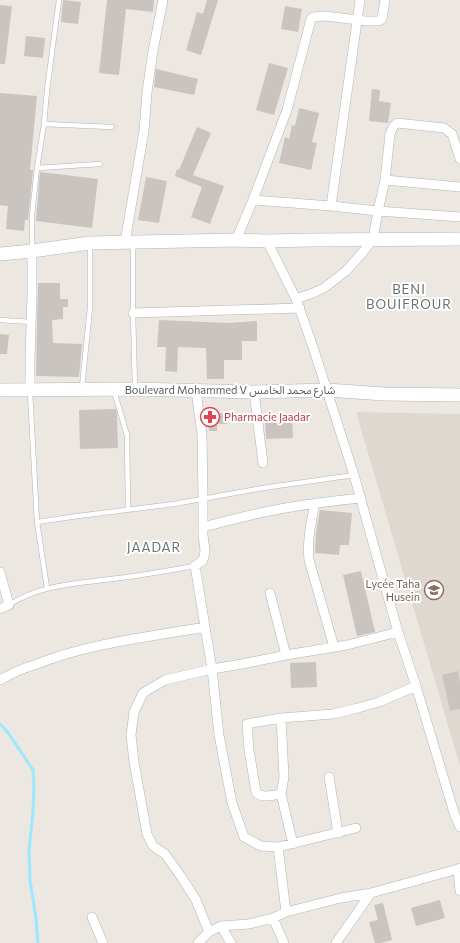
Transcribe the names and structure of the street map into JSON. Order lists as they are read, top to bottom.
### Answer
{
  "streets": {
    "main road": ["Boulevard Mohammed V شارع محمد الخامس"]
  },
  "districts": ["BENI BOUIFROUR", "JAADAR"],
  "places": {
    "pharmacy": ["Pharmacie Jaadar"],
    "school or university": ["Lycée Taha Husein"]
  }
}
